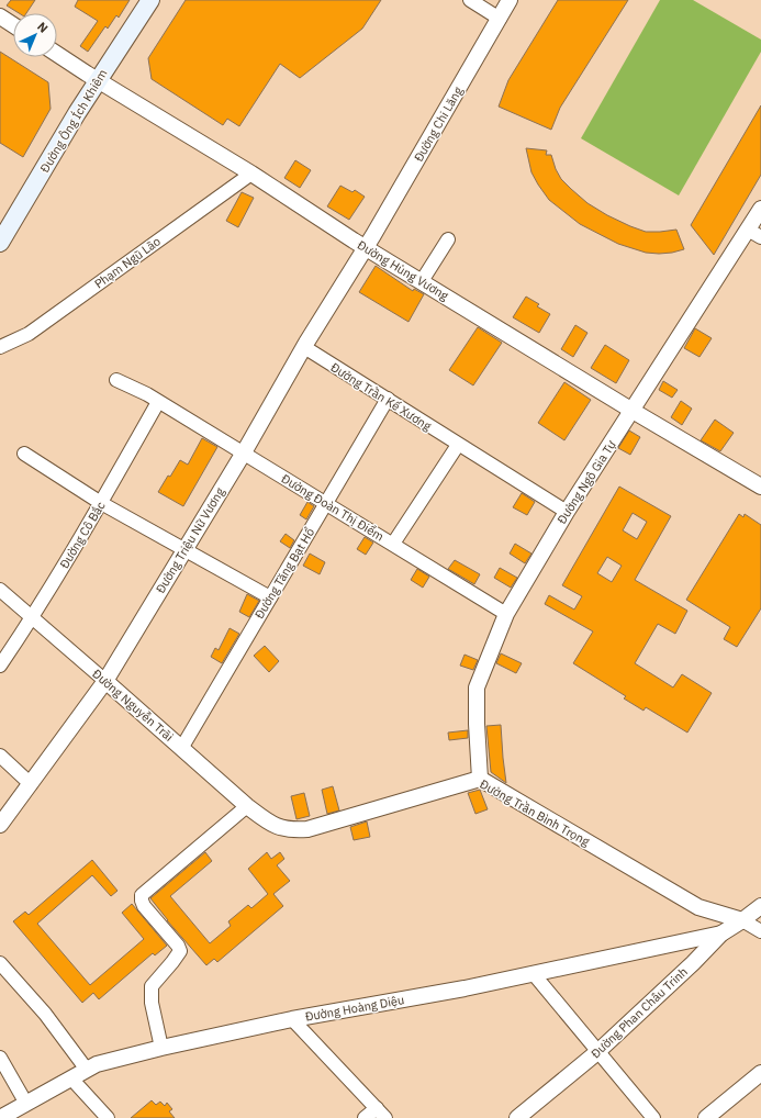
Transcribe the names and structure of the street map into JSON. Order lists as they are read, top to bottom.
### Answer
{
  "streets": {
    "main road": ["Đường Ông Ích Khiêm"],
    "street": [
      "Đường Chi Lăng",
      "Phạm Ngũ Lão",
      "Đường Hùng Vương",
      "Đường Trần Kế Xương",
      "Đường Ngô Gia Tự",
      "Đường Đoàn Thị Điểm",
      "Đường Cô Bắc",
      "Đường Triệu Nữ Vương",
      "Đường Tăng Bạt Hổ",
      "Đường Nguyễn Trãi",
      "Đường Trần Bình Trọng",
      "Đường Hoàng Diệu",
      "Đường Phan Châu Trinh"
    ]
  },
  "crossings": [
    ["Đường Ông Ích Khiêm", "Đường Hùng Vương"],
    ["Đường Chi Lăng", "Đường Hùng Vương"],
    ["Đường Chi Lăng", "Đường Triệu Nữ Vương"],
    ["Phạm Ngũ Lão", "Đường Hùng Vương"],
    ["Đường Hùng Vương", "Đường Ngô Gia Tự"],
    ["Đường Hùng Vương", "Đường Triệu Nữ Vương"],
    ["Đường Trần Kế Xương", "Đường Ngô Gia Tự"],
    ["Đường Trần Kế Xương", "Đường Triệu Nữ Vương"],
    ["Đường Trần Kế Xương", "Đường Tăng Bạt Hổ"],
    ["Đường Ngô Gia Tự", "Đường Đoàn Thị Điểm"],
    ["Đường Ngô Gia Tự", "Đường Trần Bình Trọng"],
    ["Đường Đoàn Thị Điểm", "Đường Cô Bắc"],
    ["Đường Đoàn Thị Điểm", "Đường Triệu Nữ Vương"],
    ["Đường Đoàn Thị Điểm", "Đường Tăng Bạt Hổ"],
    ["Đường Cô Bắc", "Đường Nguyễn Trãi"],
    ["Đường Triệu Nữ Vương", "Đường Nguyễn Trãi"],
    ["Đường Tăng Bạt Hổ", "Đường Nguyễn Trãi"],
    ["Đường Nguyễn Trãi", "Đường Trần Bình Trọng"],
    ["Đường Trần Bình Trọng", "Đường Phan Châu Trinh"],
    ["Đường Hoàng Diệu", "Đường Phan Châu Trinh"]
  ],
  "north": "top right"
}
